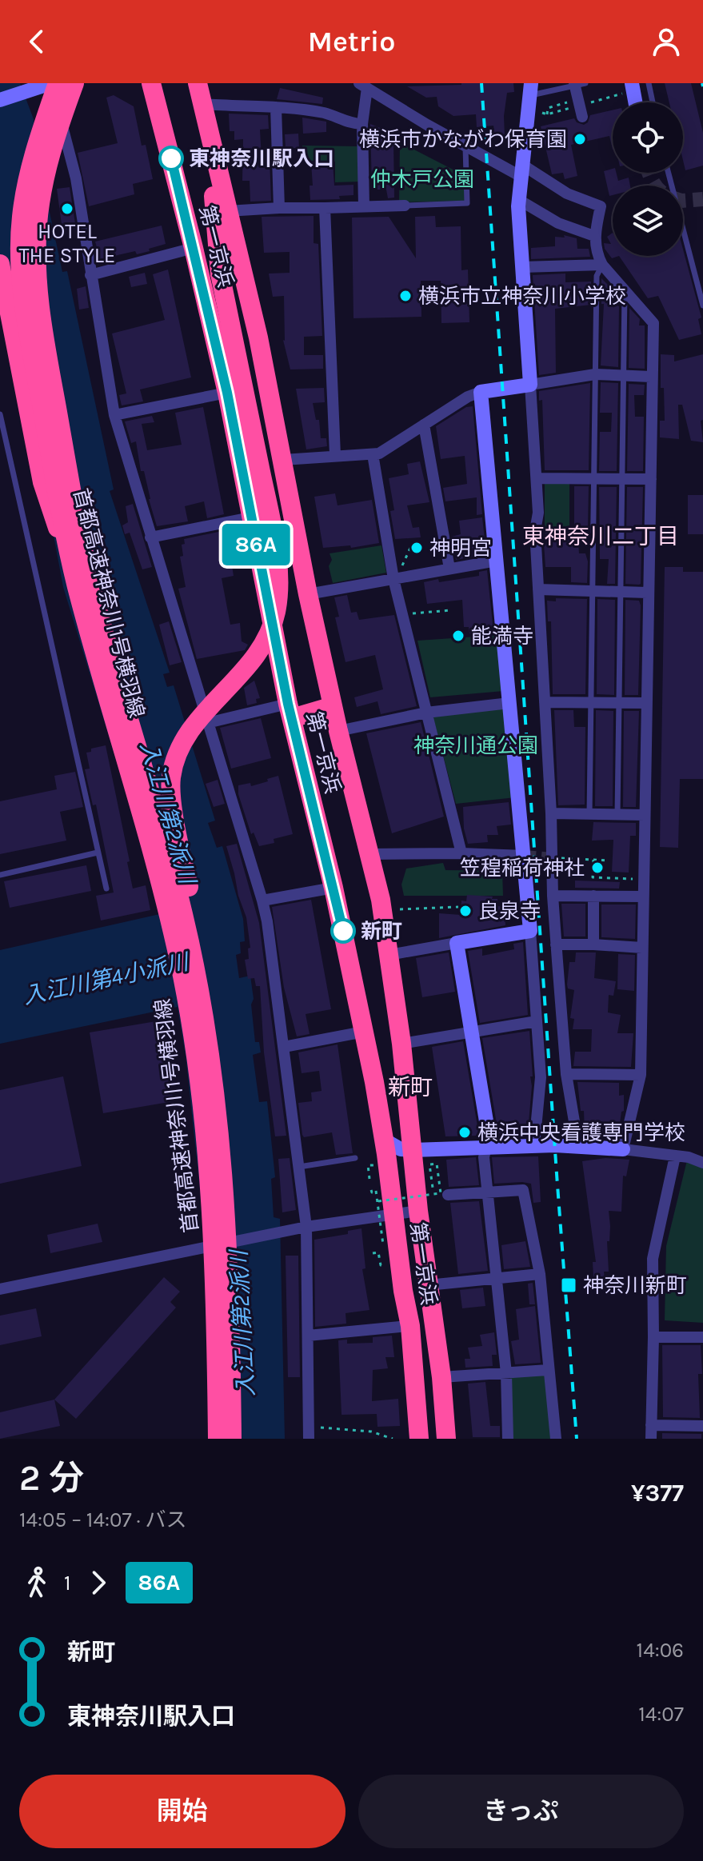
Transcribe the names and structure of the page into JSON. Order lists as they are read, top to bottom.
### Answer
{
  "streets": {
    "highway": ["第一京浜", "首都高速神奈川1号横羽線"]
  },
  "districts": ["東神奈川二丁目", "新町"],
  "water": ["入江川第2派川", "入江川第4小派川"],
  "parks": ["仲木戸公園", "神奈川通公園"],
  "places": {
    "other": [
      "横浜市かながわ保育園",
      "東神奈川駅入口",
      "HOTEL THE STYLE",
      "横浜市立神奈川小学校",
      "神明宮",
      "能満寺",
      "笠䅣稲荷神社",
      "良泉寺",
      "新町",
      "横浜中央看護専門学校"
    ],
    "transit": ["神奈川新町"]
  },
  "lines": ["bus line 86A"],
  "page": {
    "header": "Metrio",
    "on_map": "86A",
    "heading": ["2 分", "14:05 – 14:07 · バス", "¥377"],
    "legs": ["1", "86A"],
    "list": [
      {
        "name": "新町",
        "value": "14:06"
      },
      {
        "name": "東神奈川駅入口",
        "value": "14:07"
      }
    ],
    "buttons": ["開始", "きっぷ"]
  }
}
